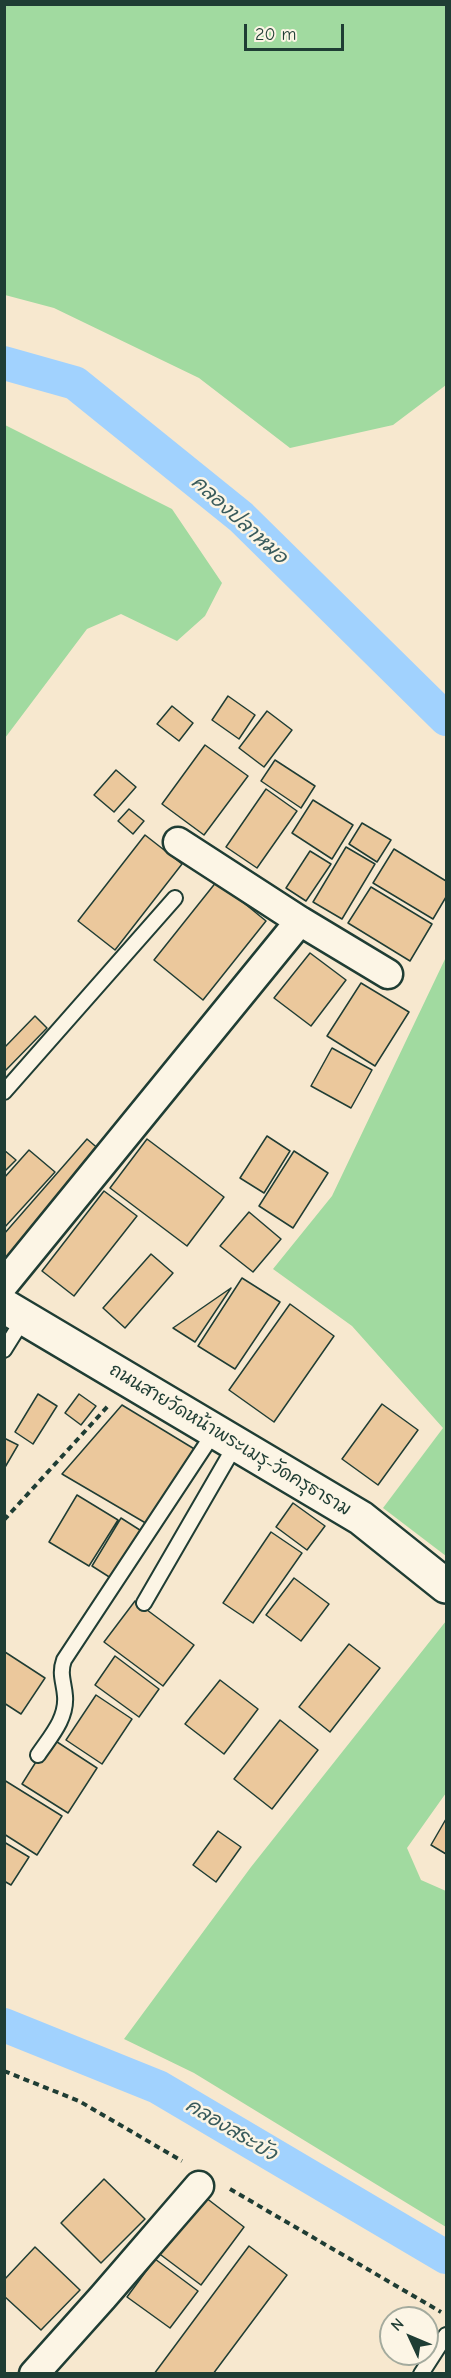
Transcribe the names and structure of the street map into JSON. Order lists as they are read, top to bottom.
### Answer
{
  "streets": {
    "street": ["ถนนสายวัดหน้าพระเมรุ-วัดครุธาราม"]
  },
  "water": ["คลองปลาหมอ", "คลองสระบัว"],
  "scale_bar": "20 m",
  "north": "top left"
}
